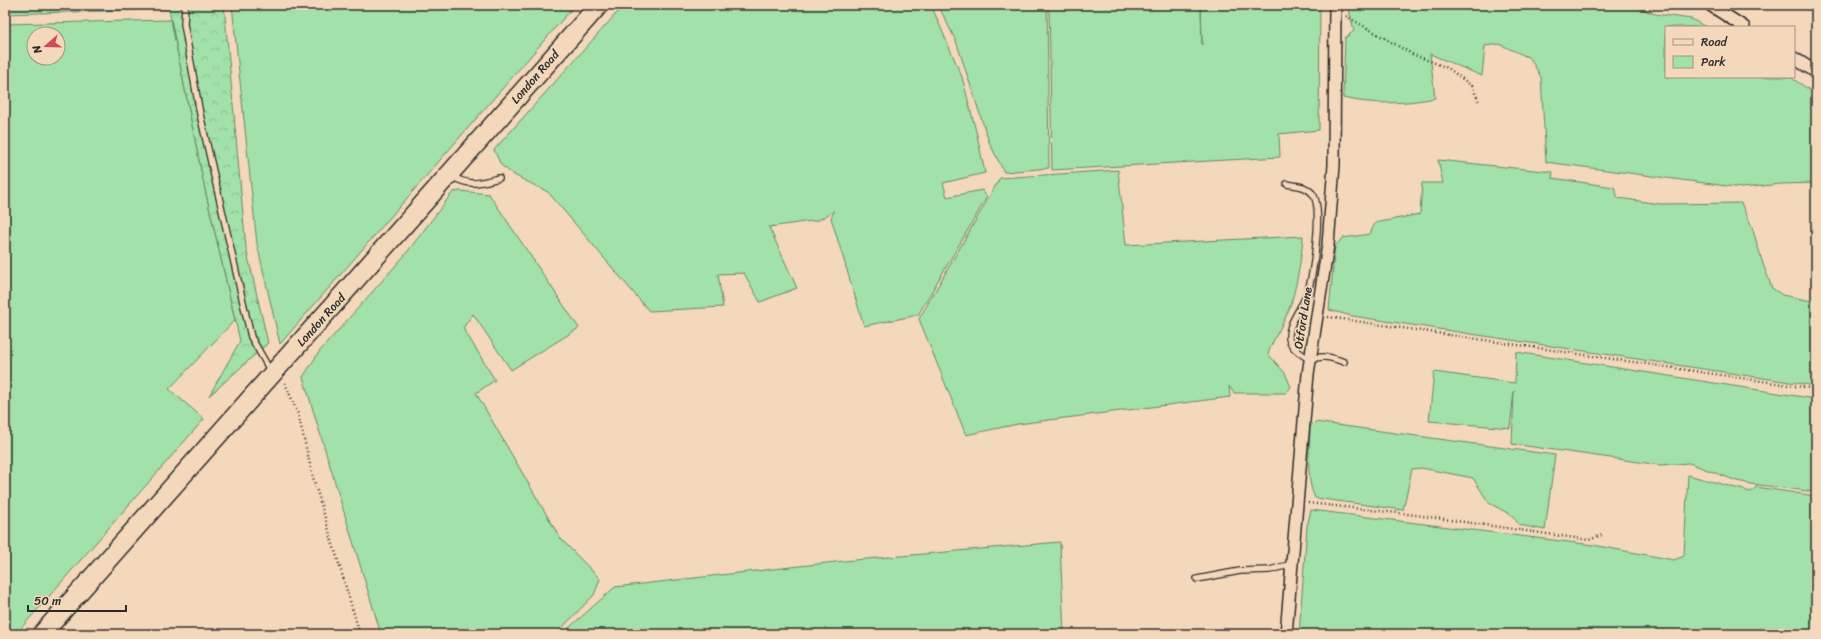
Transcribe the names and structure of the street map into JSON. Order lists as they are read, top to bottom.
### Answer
{
  "streets": {
    "main road": ["London Road"],
    "street": ["Otford Lane"]
  },
  "legend": ["Road", "Park"],
  "scale_bar": "50 m",
  "north": "left"
}
